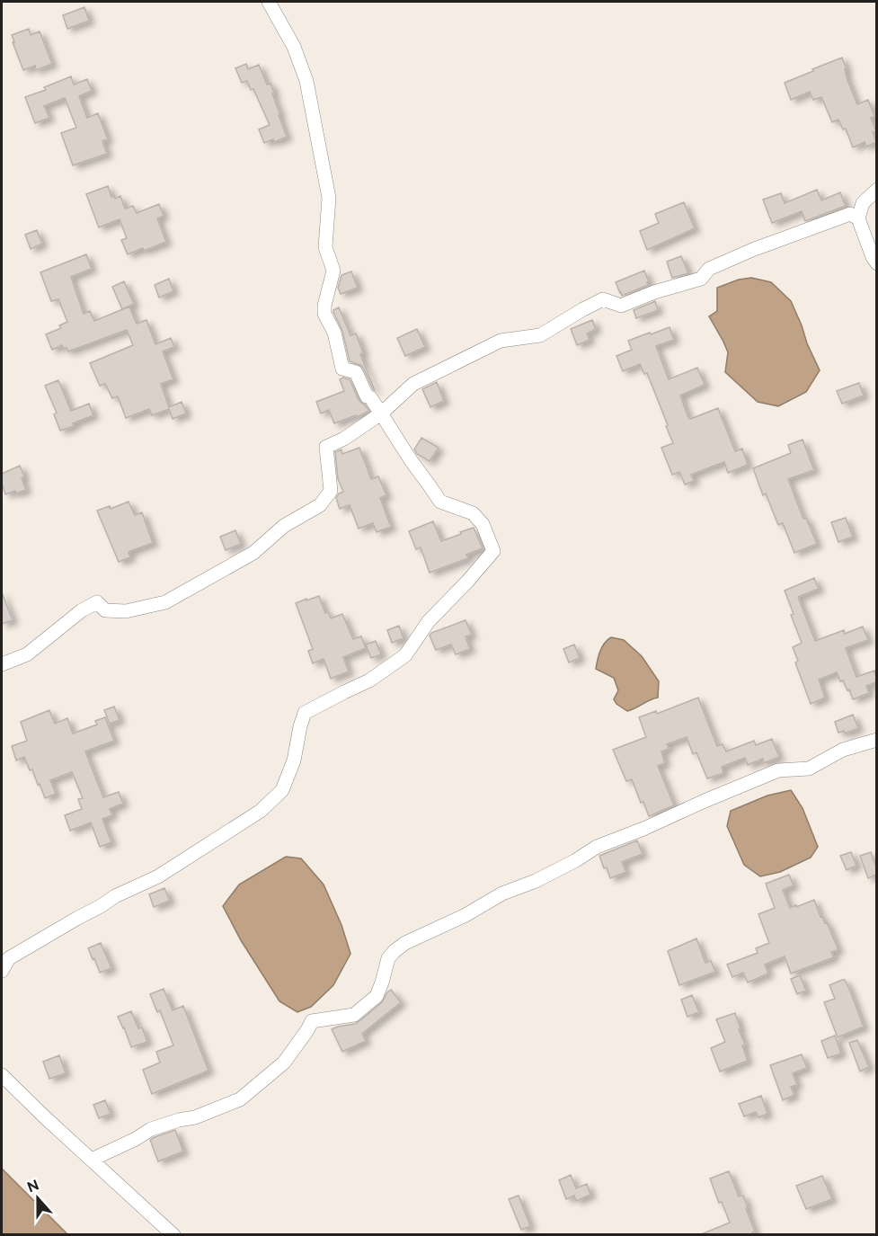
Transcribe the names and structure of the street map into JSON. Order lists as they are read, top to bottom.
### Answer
{
  "north": "top"
}
